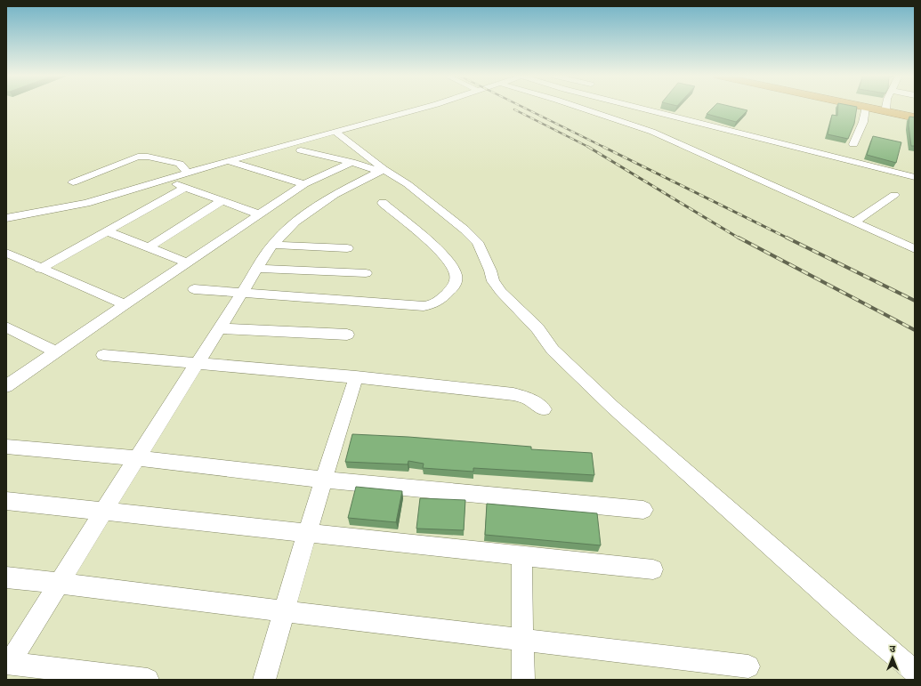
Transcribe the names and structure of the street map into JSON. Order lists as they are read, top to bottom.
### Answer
{
  "north": "top"
}
